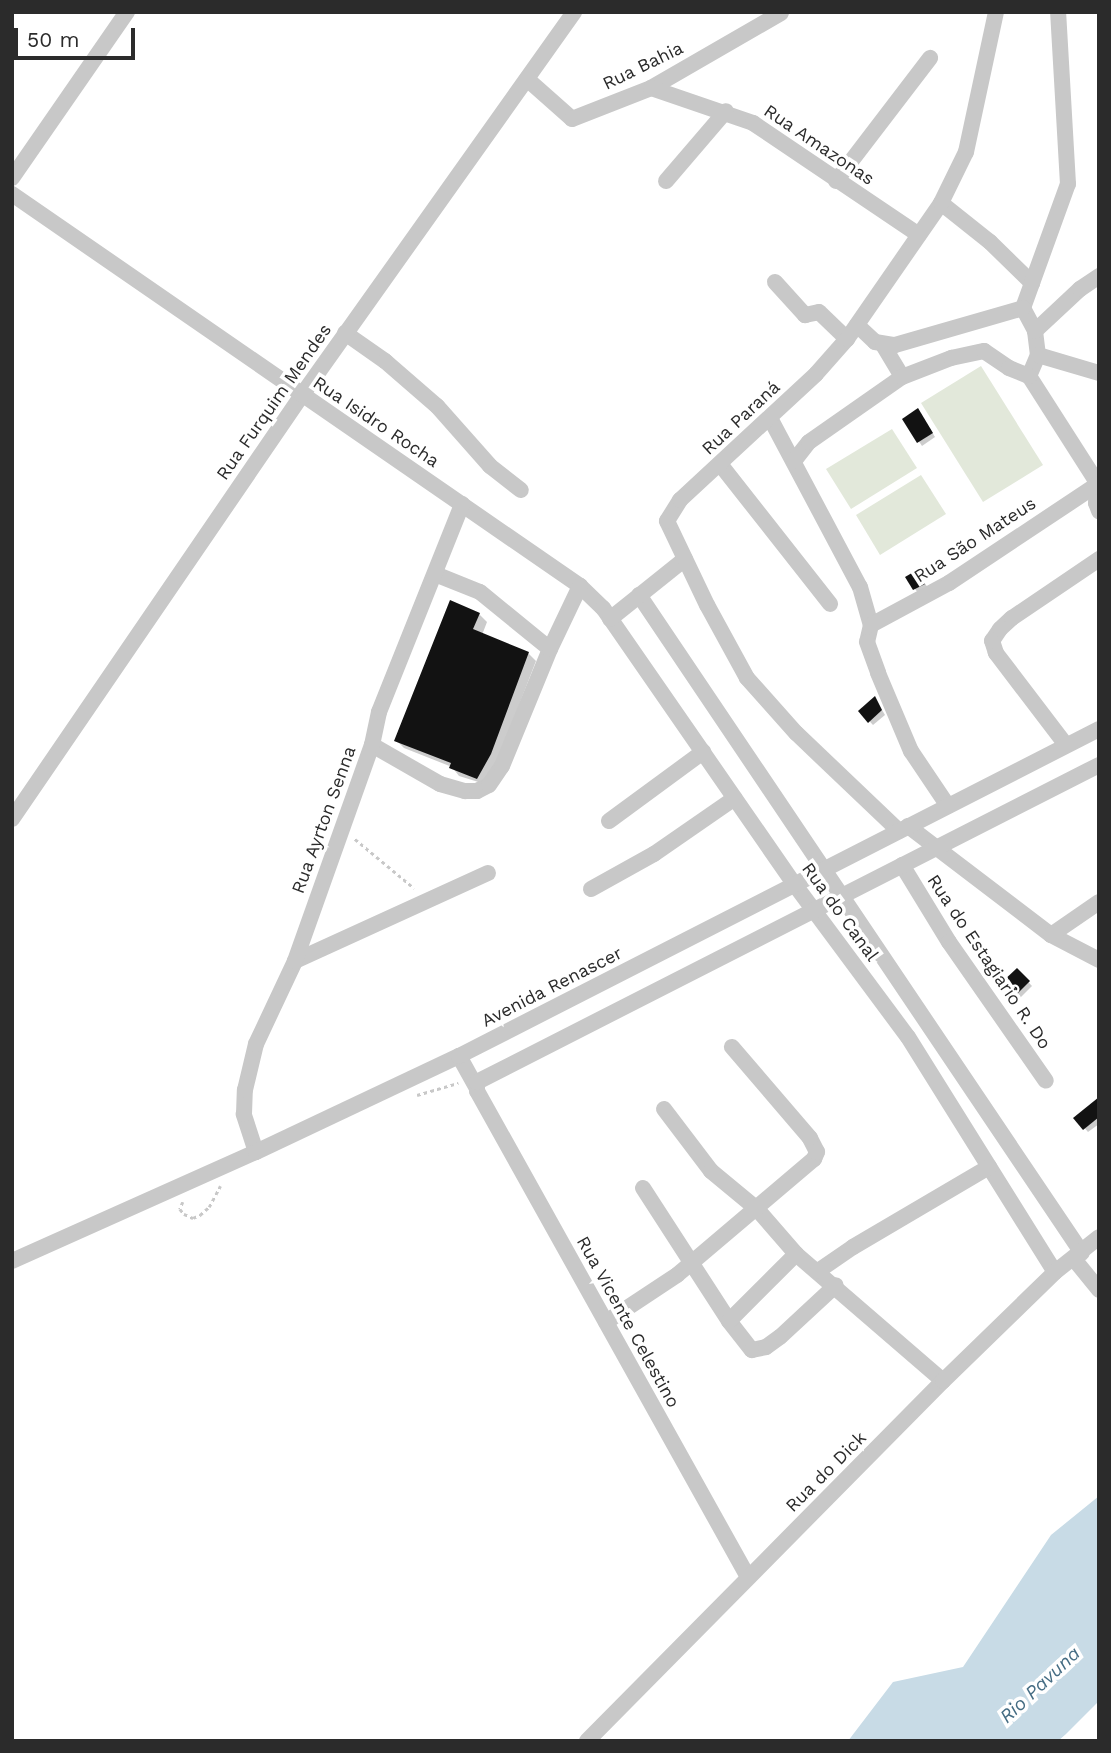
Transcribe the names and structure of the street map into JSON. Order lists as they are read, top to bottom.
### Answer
{
  "streets": {
    "street": [
      "Rua Bahia",
      "Rua Amazonas",
      "Rua Furquim Mendes",
      "Rua Paraná",
      "Rua Isidro Rocha",
      "Rua São Mateus",
      "Rua Ayrton Senna",
      "Rua do Canal",
      "Rua do Estagiario R. Do",
      "Avenida Renascer",
      "Rua Vicente Celestino",
      "Rua do Dick"
    ]
  },
  "crossings": [
    ["Rua Bahia", "Rua Amazonas"],
    ["Rua Bahia", "Rua Furquim Mendes"],
    ["Rua Amazonas", "Rua Paraná"],
    ["Rua Furquim Mendes", "Rua Isidro Rocha"],
    ["Rua Paraná", "Avenida Renascer"],
    ["Rua Isidro Rocha", "Rua Ayrton Senna"],
    ["Rua Isidro Rocha", "Rua do Canal"],
    ["Rua Ayrton Senna", "Avenida Renascer"],
    ["Rua do Canal", "Avenida Renascer"],
    ["Rua do Canal", "Rua do Dick"],
    ["Avenida Renascer", "Rua Vicente Celestino"],
    ["Rua Vicente Celestino", "Rua do Dick"]
  ],
  "water": ["Rio Pavuna"],
  "scale_bar": "50 m"
}
